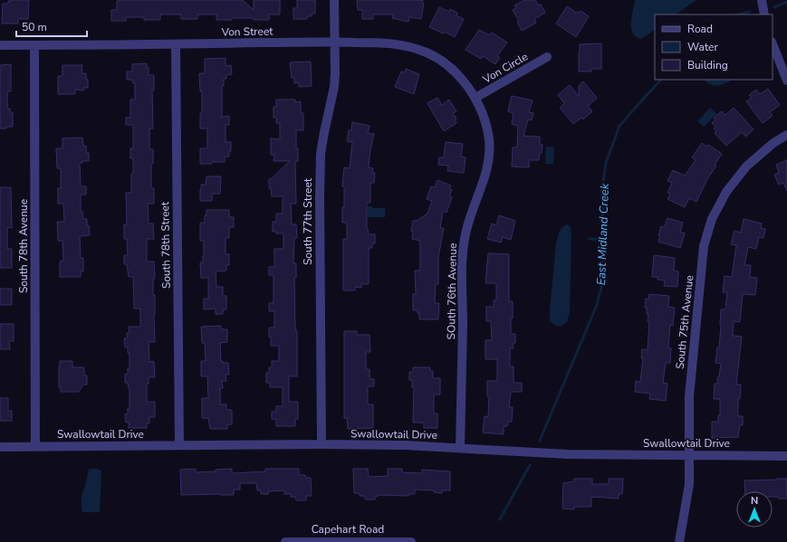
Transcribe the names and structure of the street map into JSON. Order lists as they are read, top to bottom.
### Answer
{
  "streets": {
    "street": [
      "Von Street",
      "Von Circle",
      "South 77th Street",
      "South 78th Street",
      "South 78th Avenue",
      "SOuth 76th Avenue",
      "South 75th Avenue",
      "Swallowtail Drive",
      "Capehart Road"
    ]
  },
  "crossings": [
    ["Von Street", "Von Circle"],
    ["Von Street", "South 77th Street"],
    ["Von Street", "South 78th Street"],
    ["Von Street", "South 78th Avenue"],
    ["Von Street", "SOuth 76th Avenue"],
    ["Von Circle", "SOuth 76th Avenue"],
    ["South 77th Street", "Swallowtail Drive"],
    ["South 78th Street", "Swallowtail Drive"],
    ["South 78th Avenue", "Swallowtail Drive"],
    ["SOuth 76th Avenue", "Swallowtail Drive"],
    ["South 75th Avenue", "Swallowtail Drive"]
  ],
  "water": ["East Midland Creek"],
  "legend": ["Road", "Water", "Building"],
  "scale_bar": "50 m",
  "north": "top"
}
